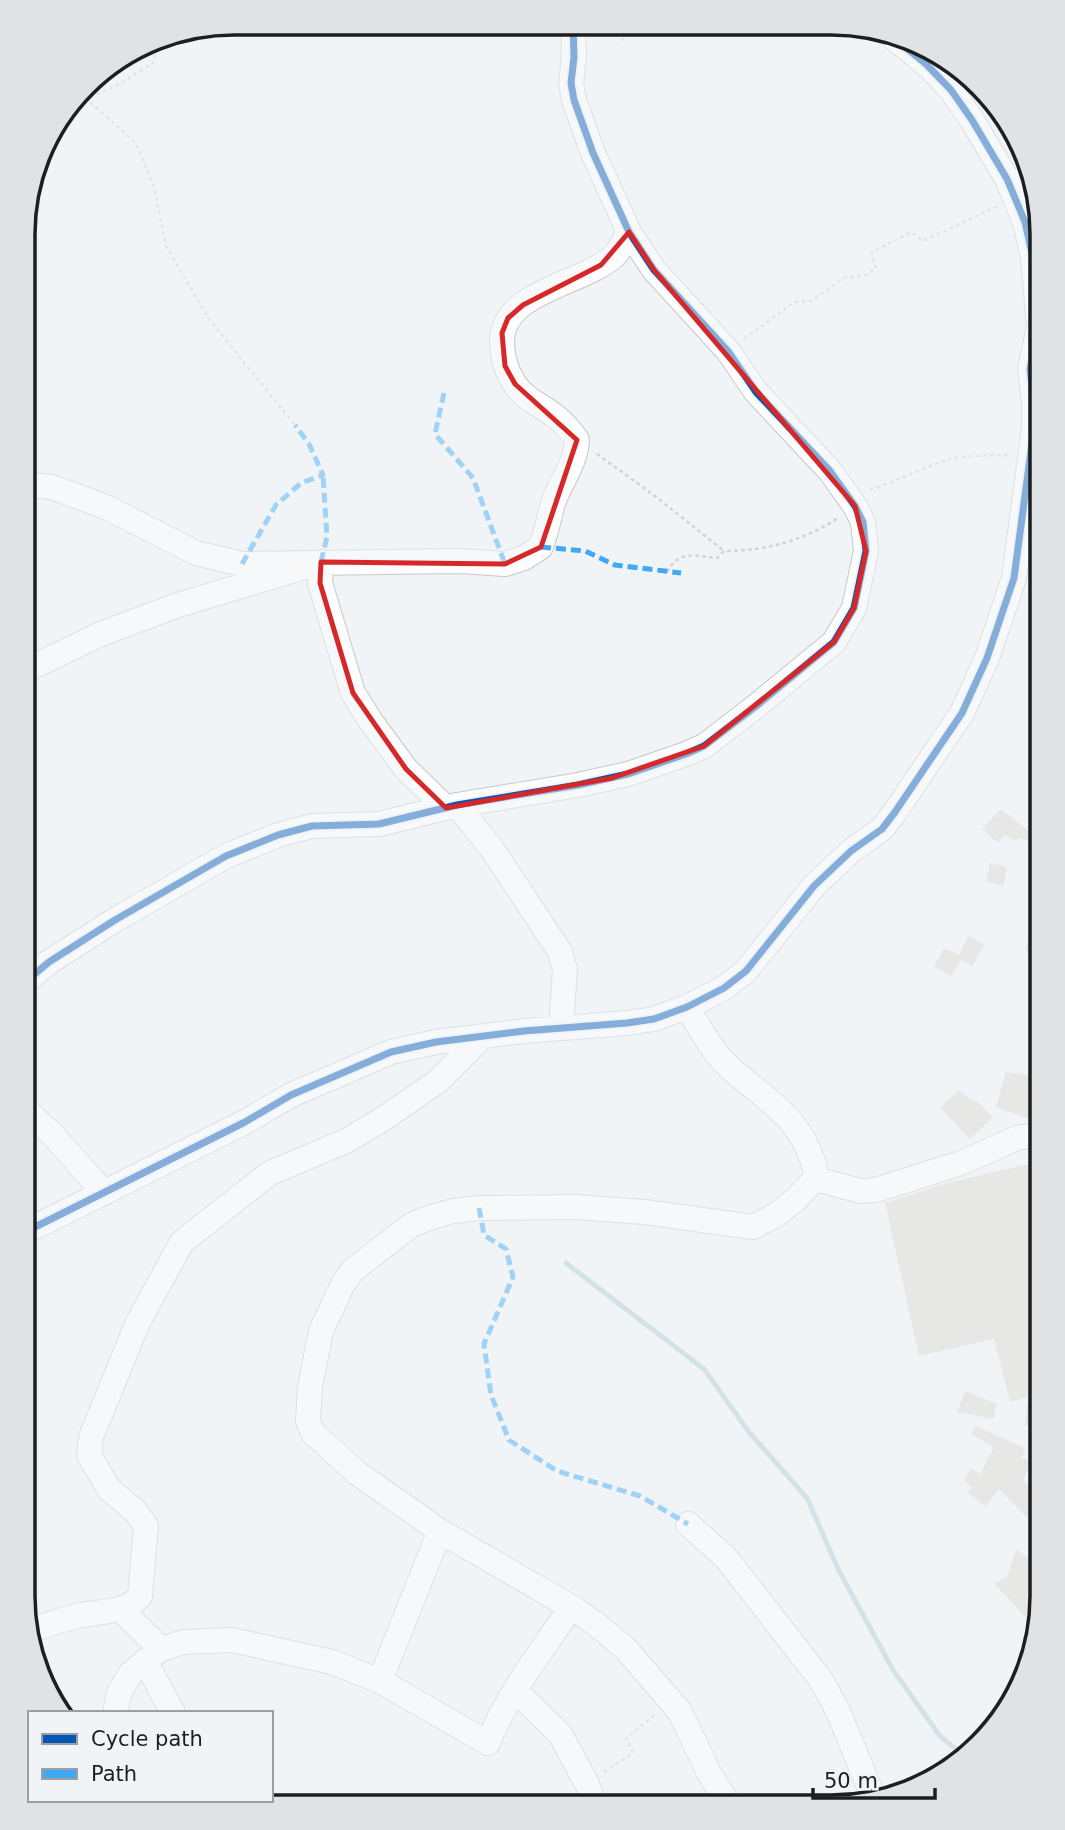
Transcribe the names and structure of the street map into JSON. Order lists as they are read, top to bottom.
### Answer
{
  "legend": ["Cycle path", "Path"],
  "scale_bar": "50 m"
}
